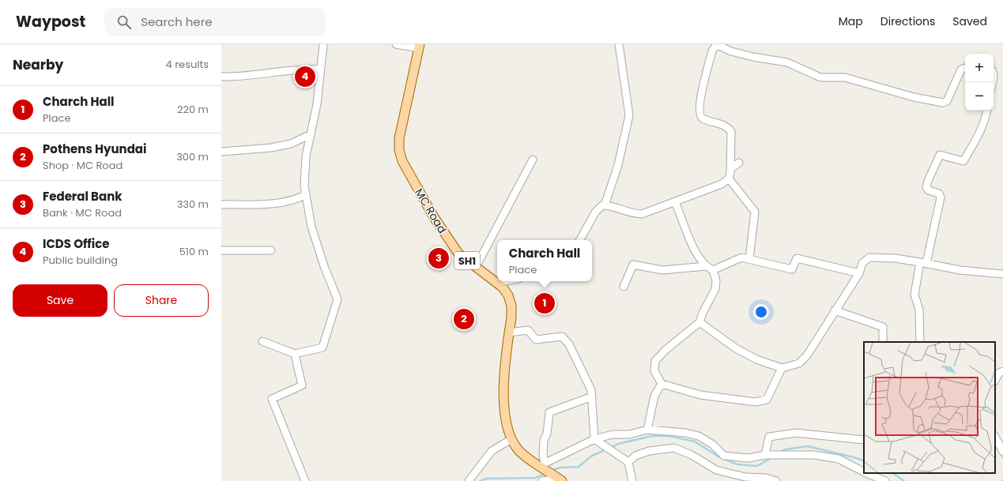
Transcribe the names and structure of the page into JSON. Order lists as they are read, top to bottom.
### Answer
{
  "streets": {
    "main road": ["MC Road", "SH1"]
  },
  "page": {
    "header": "Waypost",
    "search": "Search here",
    "nav": ["Map", "Directions", "Saved"],
    "heading": ["Nearby", "4 results"],
    "map_buttons": ["+", "−"],
    "pins": [
      "4",
      "3",
      "1",
      "2"
    ],
    "list": [
      {
        "mark": "1",
        "name": "Charch Hall",
        "note": "Place",
        "value": "220 m"
      },
      {
        "mark": "2",
        "name": "Pothens Hyundai",
        "note": "Shop · MC Road",
        "value": "300 m"
      },
      {
        "mark": "3",
        "name": "Federal Bank",
        "note": "Bank · MC Road",
        "value": "330 m"
      },
      {
        "mark": "4",
        "name": "ICDS Office",
        "note": "Public building",
        "value": "510 m"
      }
    ],
    "popup": ["Charch Hall", "Place"],
    "buttons": ["Save", "Share"]
  }
}
